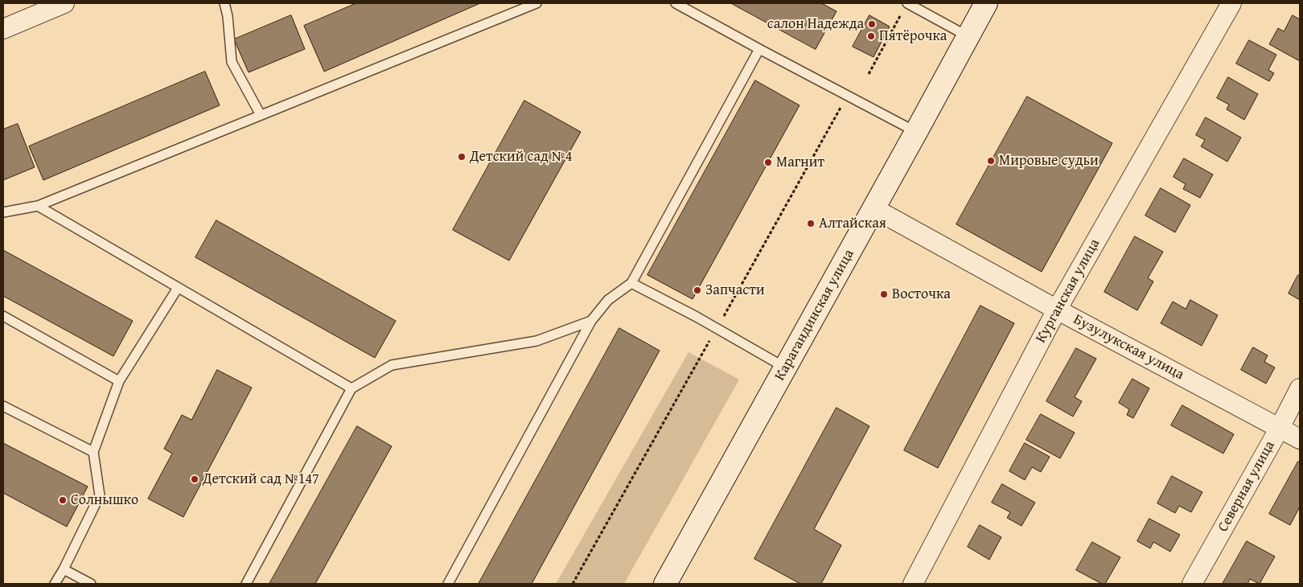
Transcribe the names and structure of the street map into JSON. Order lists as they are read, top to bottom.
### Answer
{
  "streets": {
    "main road": ["Карагандинская улица"],
    "street": ["Курганская улица", "Бузулукская улица", "Северная улица"]
  },
  "crossings": [
    ["Курганская улица", "Бузулукская улица"],
    ["Карагандинская улица", "Бузулукская улица"],
    ["Бузулукская улица", "Северная улица"]
  ],
  "places": [
    "салон Надежда",
    "Пятёрочка",
    "Детский сад №4",
    "Мировые судьи",
    "Магнит",
    "Алтайская",
    "Запчасти",
    "Восточка",
    "Детский сад №147",
    "Солнышко"
  ]
}
